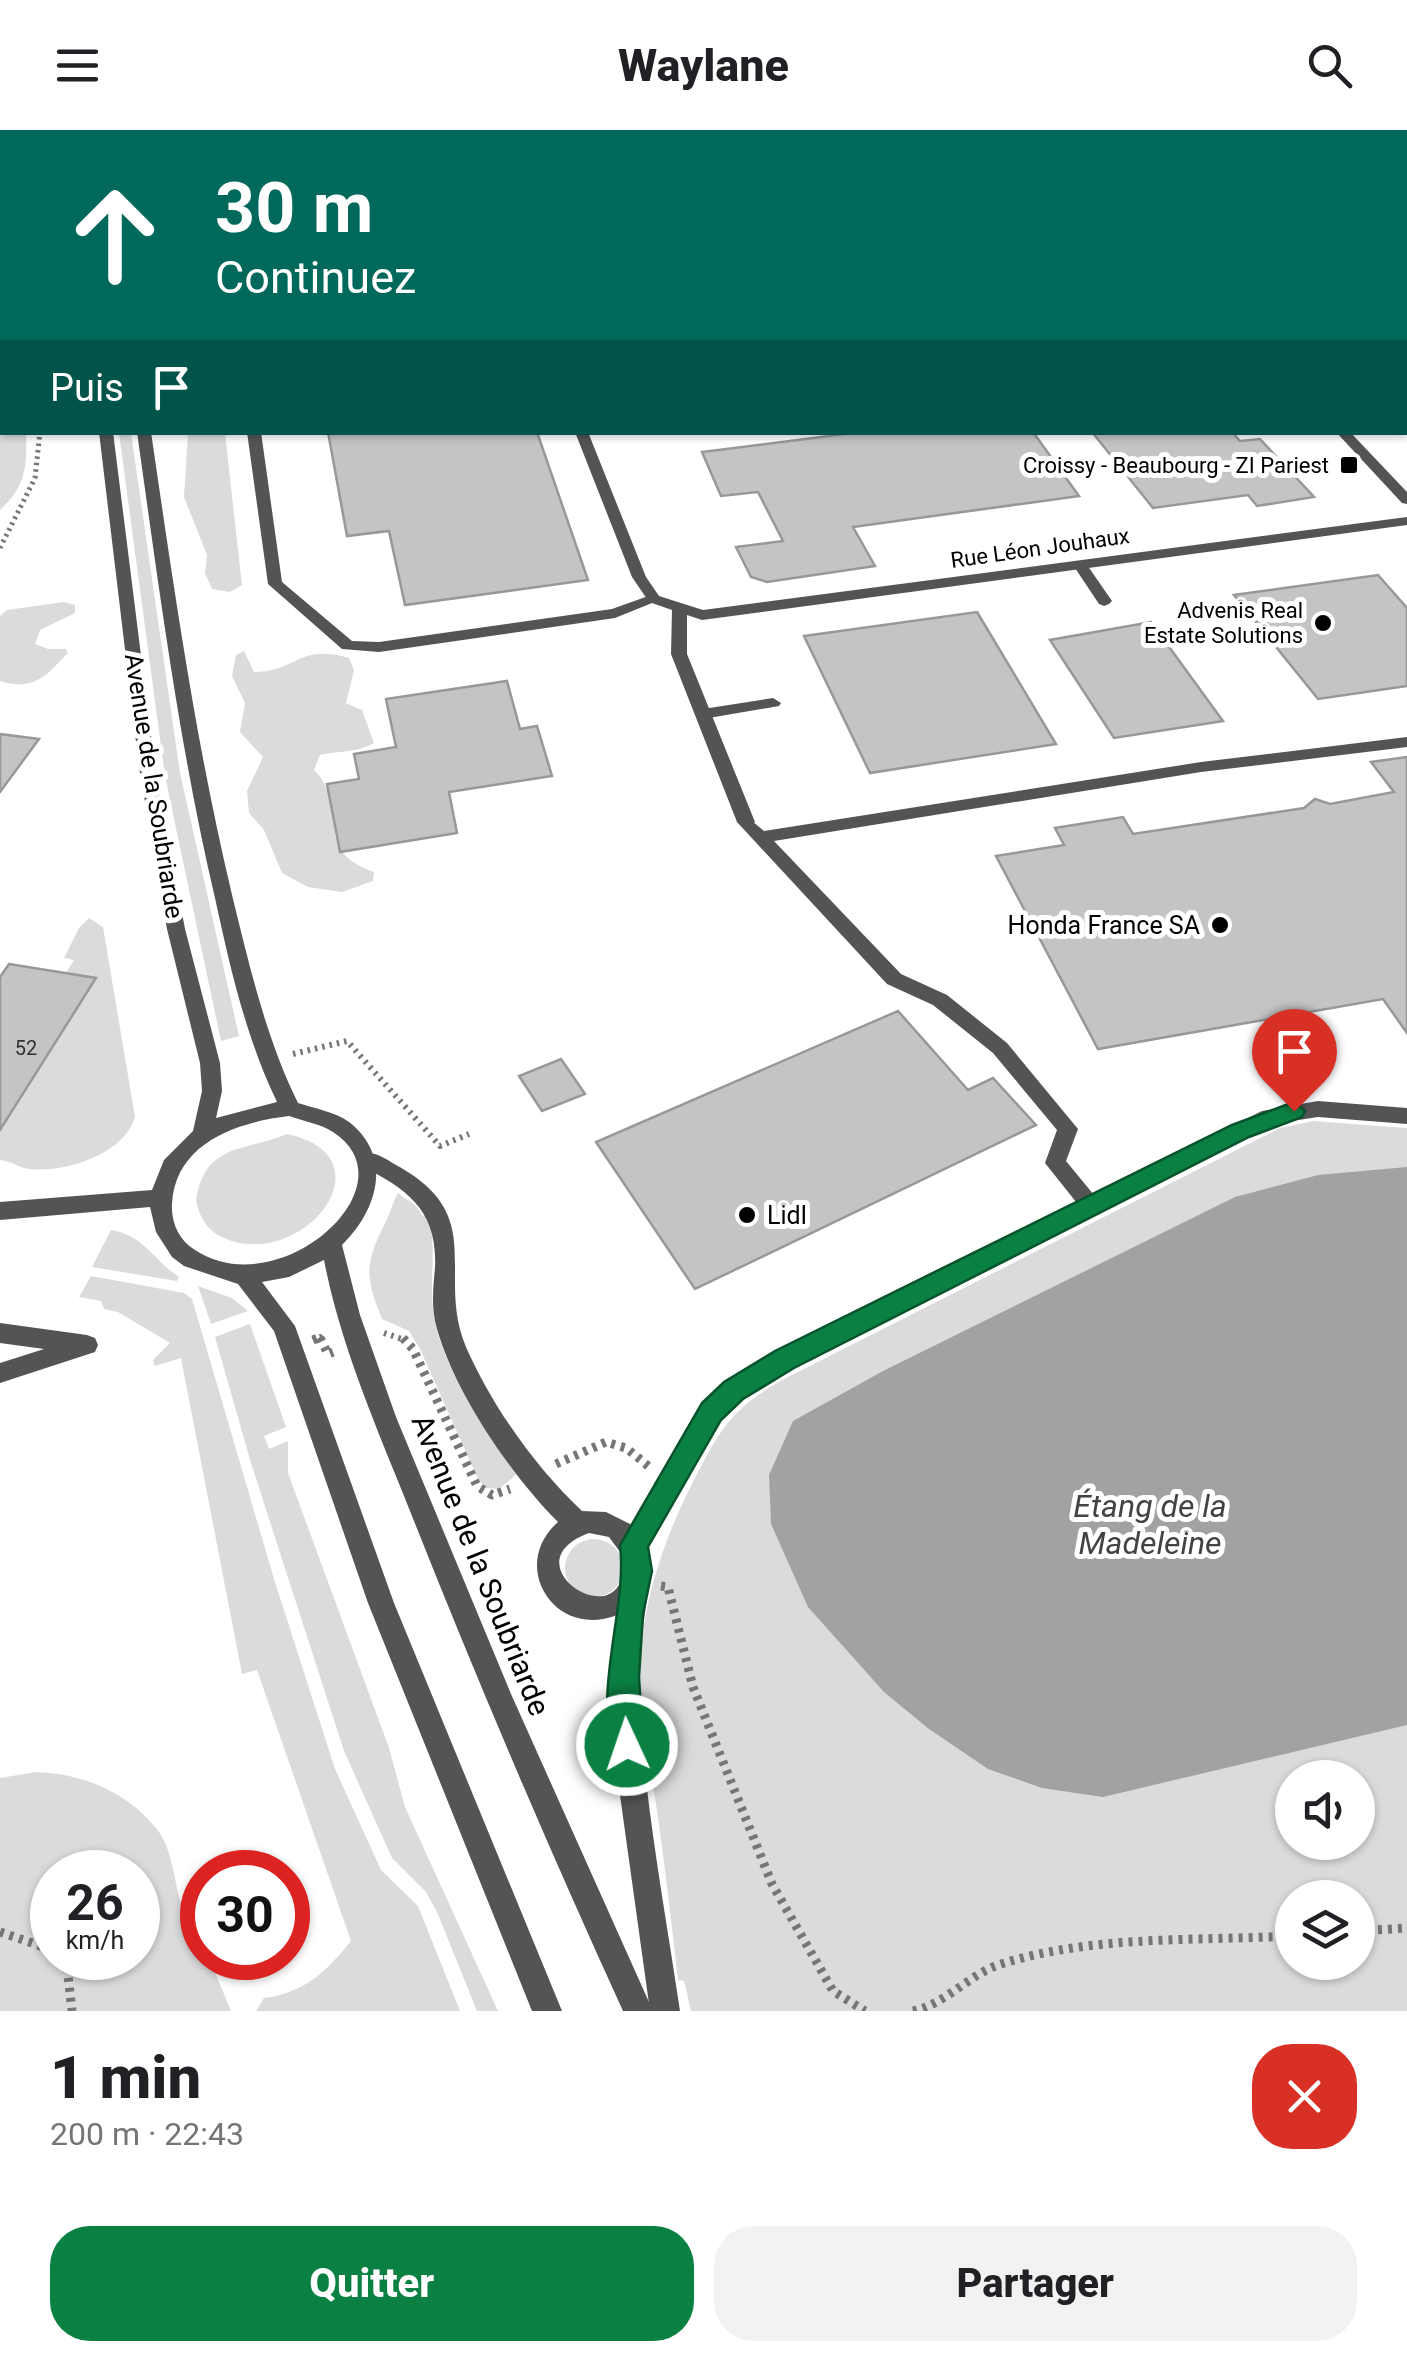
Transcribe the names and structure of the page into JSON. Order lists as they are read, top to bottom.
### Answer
{
  "streets": {
    "street": ["Rue Léon Jouhaux", "Avenue de la Soubriarde"]
  },
  "water": ["Étang de la Madeleine"],
  "places": {
    "transit": ["Croissy - Beaubourg - ZI Pariest"],
    "other": ["Advenis Real Estate Solutions", "Honda France SA", "Lidl"]
  },
  "house_numbers": ["52"],
  "page": {
    "header": "Waylane",
    "turn": ["30 m", "Continuez"],
    "then": "Puis",
    "speed": "26 km/h",
    "limit": "30",
    "heading": ["1 min", "200 m · 22:43"],
    "buttons": ["Quitter", "Partager"]
  }
}
